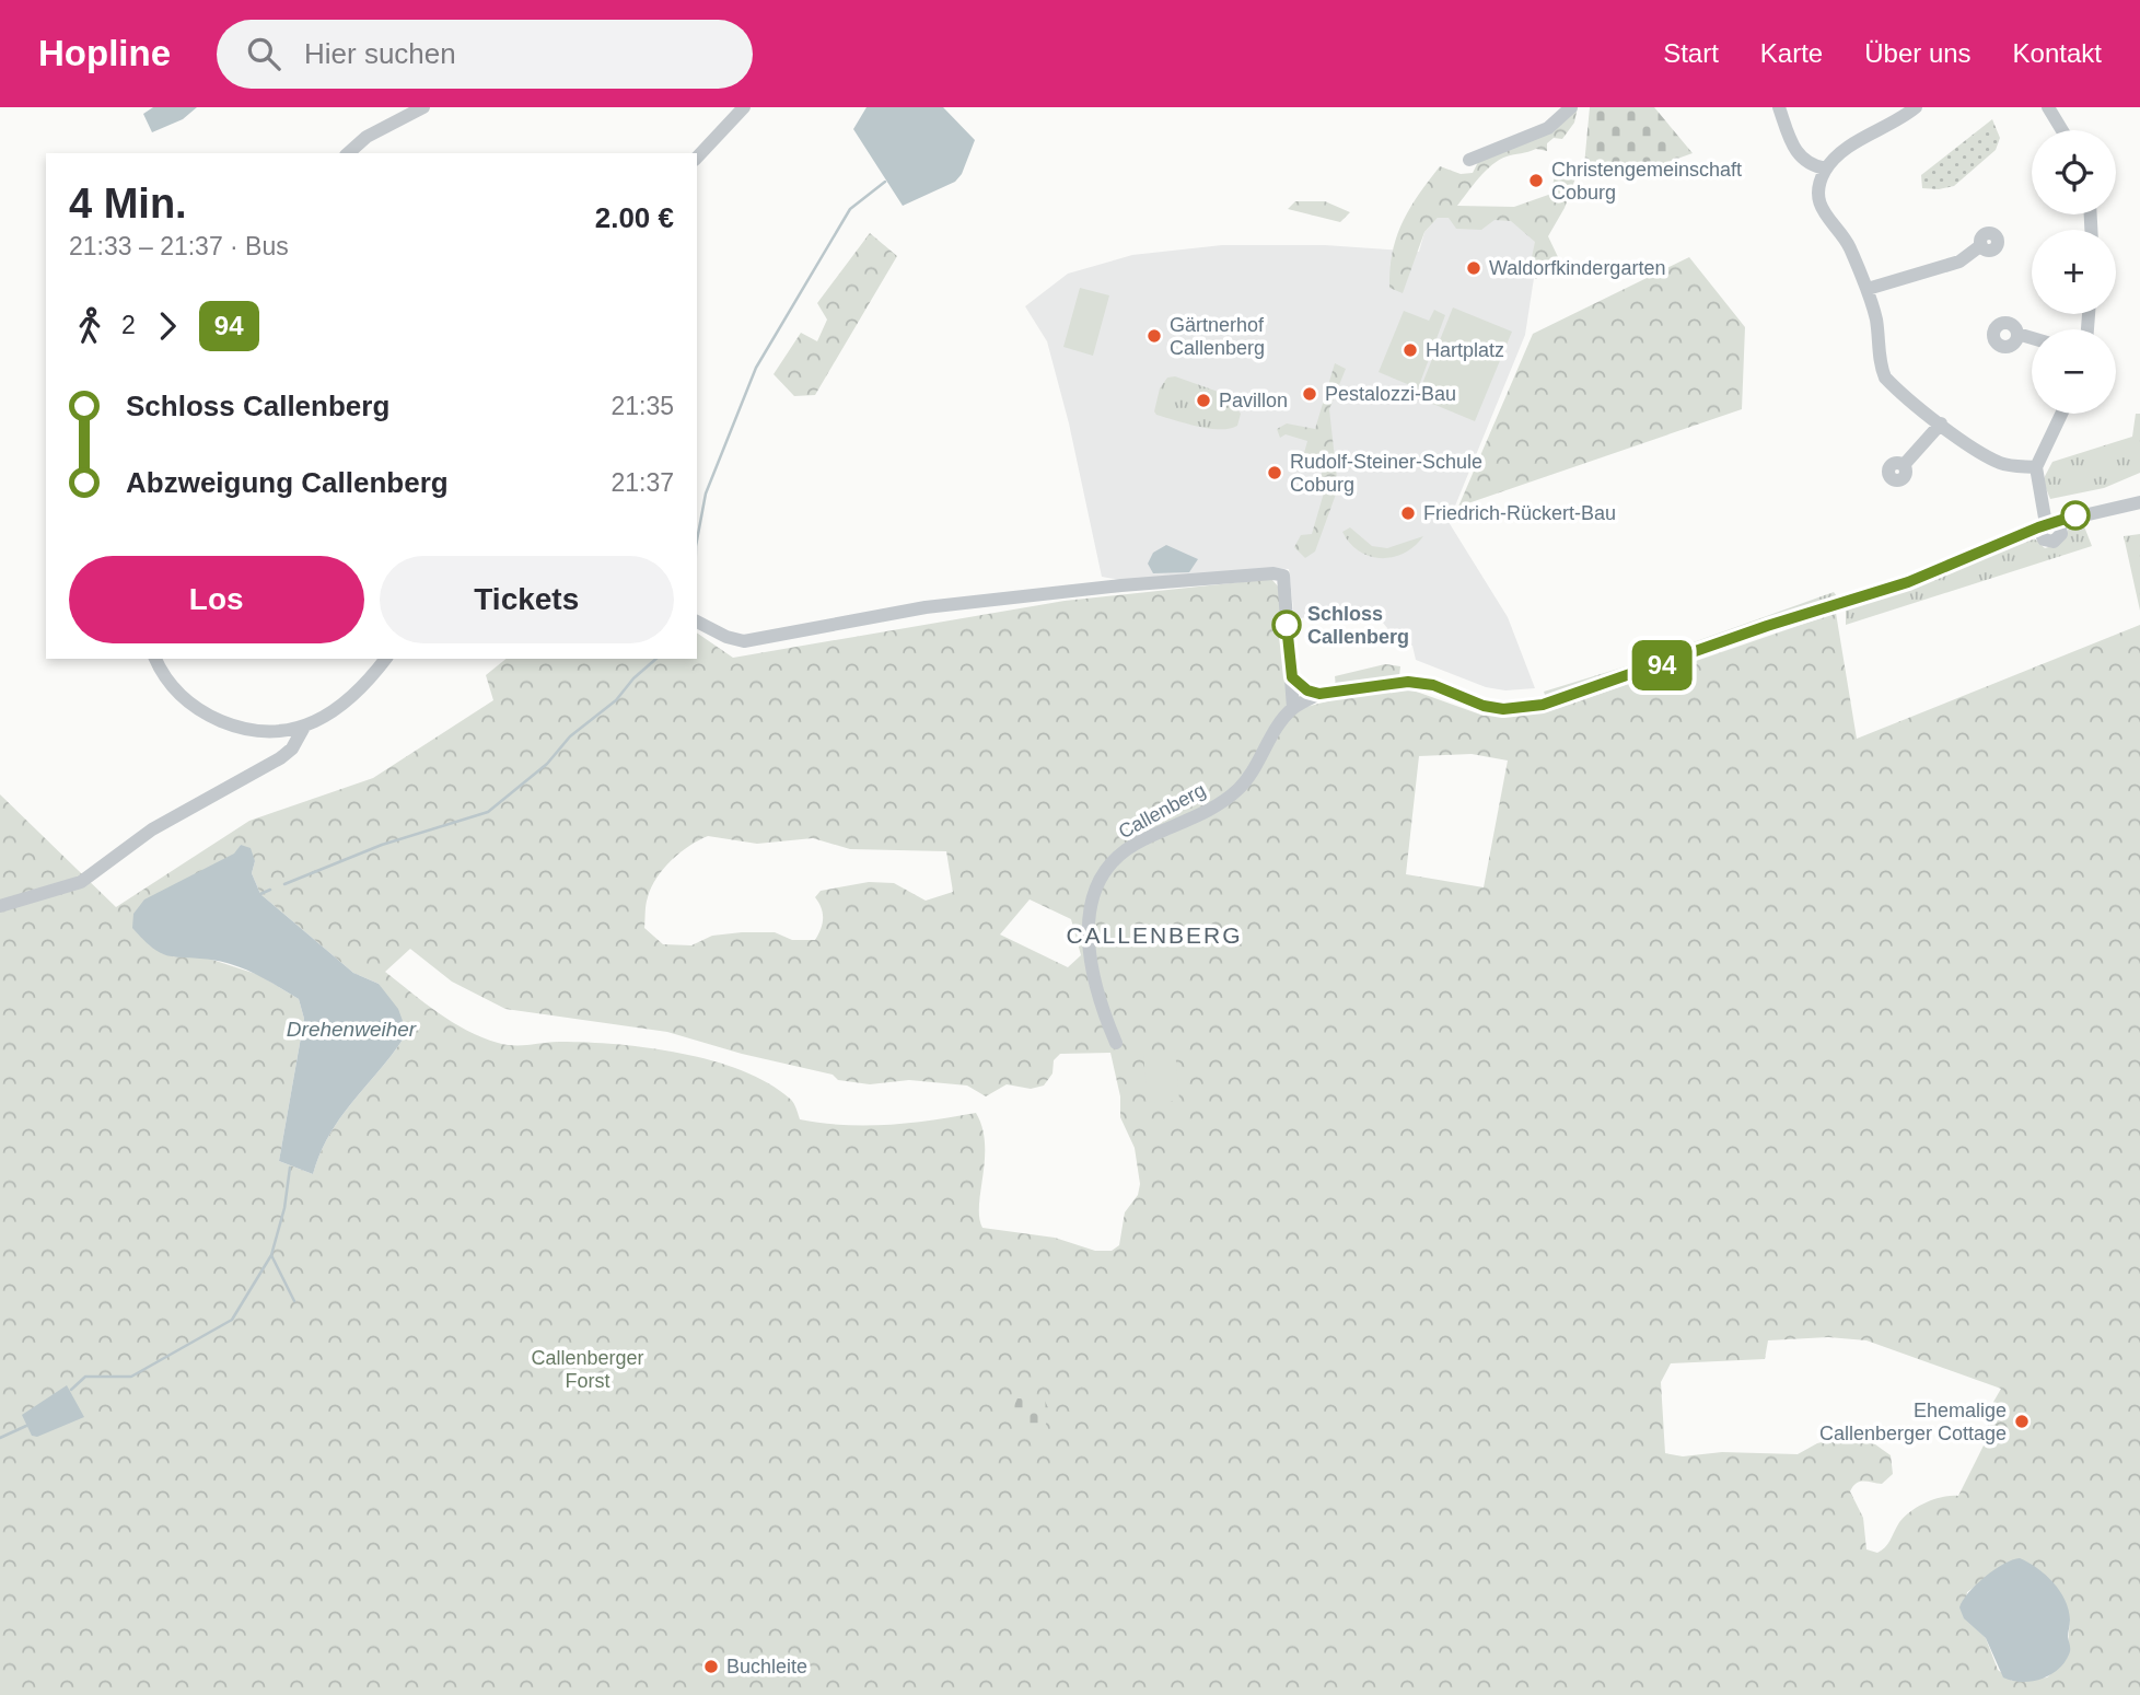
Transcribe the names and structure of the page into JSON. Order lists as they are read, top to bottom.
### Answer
{
  "streets": {
    "street": ["Callenberg"]
  },
  "districts": ["CALLENBERG"],
  "water": ["Drehenweiher"],
  "parks": ["Callenberger Forst"],
  "places": [
    "Christengemeinschaft Coburg",
    "Waldorfkindergarten",
    "Gärtnerhof Callenberg",
    "Hartplatz",
    "Pestalozzi-Bau",
    "Pavillon",
    "Rudolf-Steiner-Schule Coburg",
    "Friedrich-Rückert-Bau",
    "Schloss Callenberg",
    "Ehemalige Callenberger Cottage",
    "Buchleite"
  ],
  "lines": ["bus line 94"],
  "page": {
    "header": "Hopline",
    "search": "Hier suchen",
    "nav": [
      "Start",
      "Karte",
      "Über uns",
      "Kontakt"
    ],
    "on_map": "94",
    "map_buttons": ["+", "−"],
    "heading": ["4 Min.", "21:33 – 21:37 · Bus", "2.00 €"],
    "legs": ["2", "94"],
    "list": [
      {
        "name": "Schloss Callenberg",
        "value": "21:35"
      },
      {
        "name": "Abzweigung Callenberg",
        "value": "21:37"
      }
    ],
    "buttons": ["Los", "Tickets"]
  }
}
